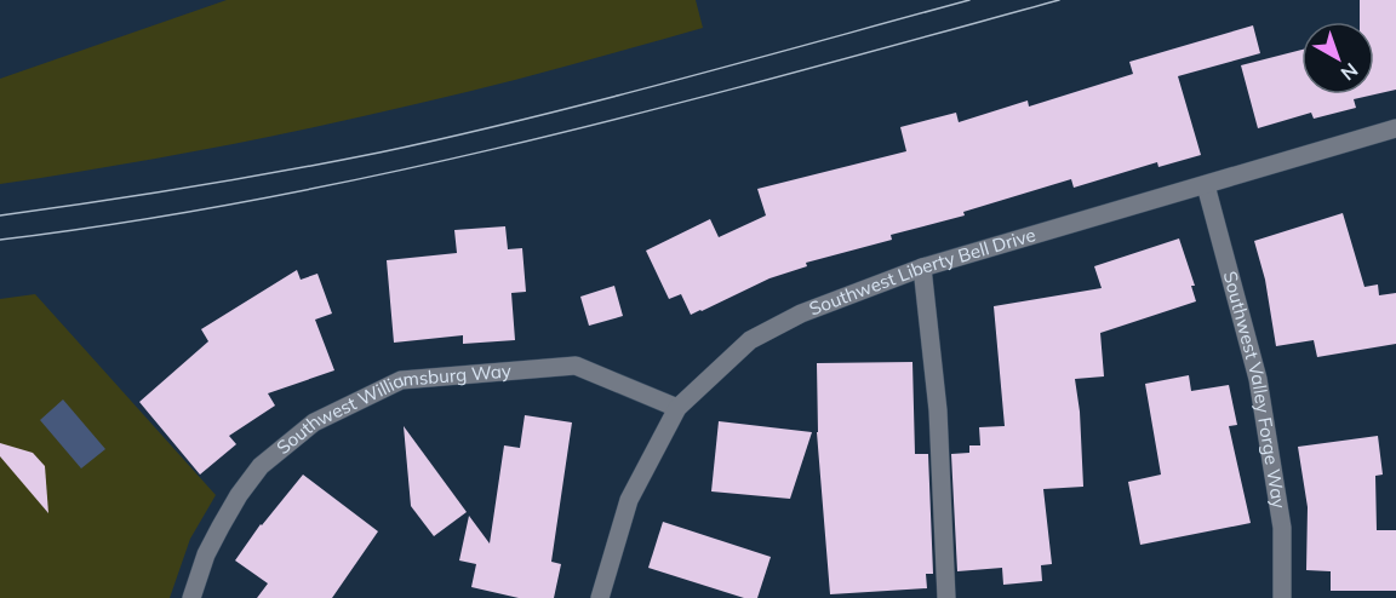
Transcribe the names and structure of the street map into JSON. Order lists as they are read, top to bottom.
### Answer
{
  "streets": {
    "street": ["Southwest Liberty Bell Drive", "Southwest Valley Forge Way", "Southwest Williamsburg Way"]
  },
  "crossings": [
    ["Southwest Liberty Bell Drive", "Southwest Valley Forge Way"],
    ["Southwest Liberty Bell Drive", "Southwest Williamsburg Way"]
  ],
  "north": "bottom right"
}
